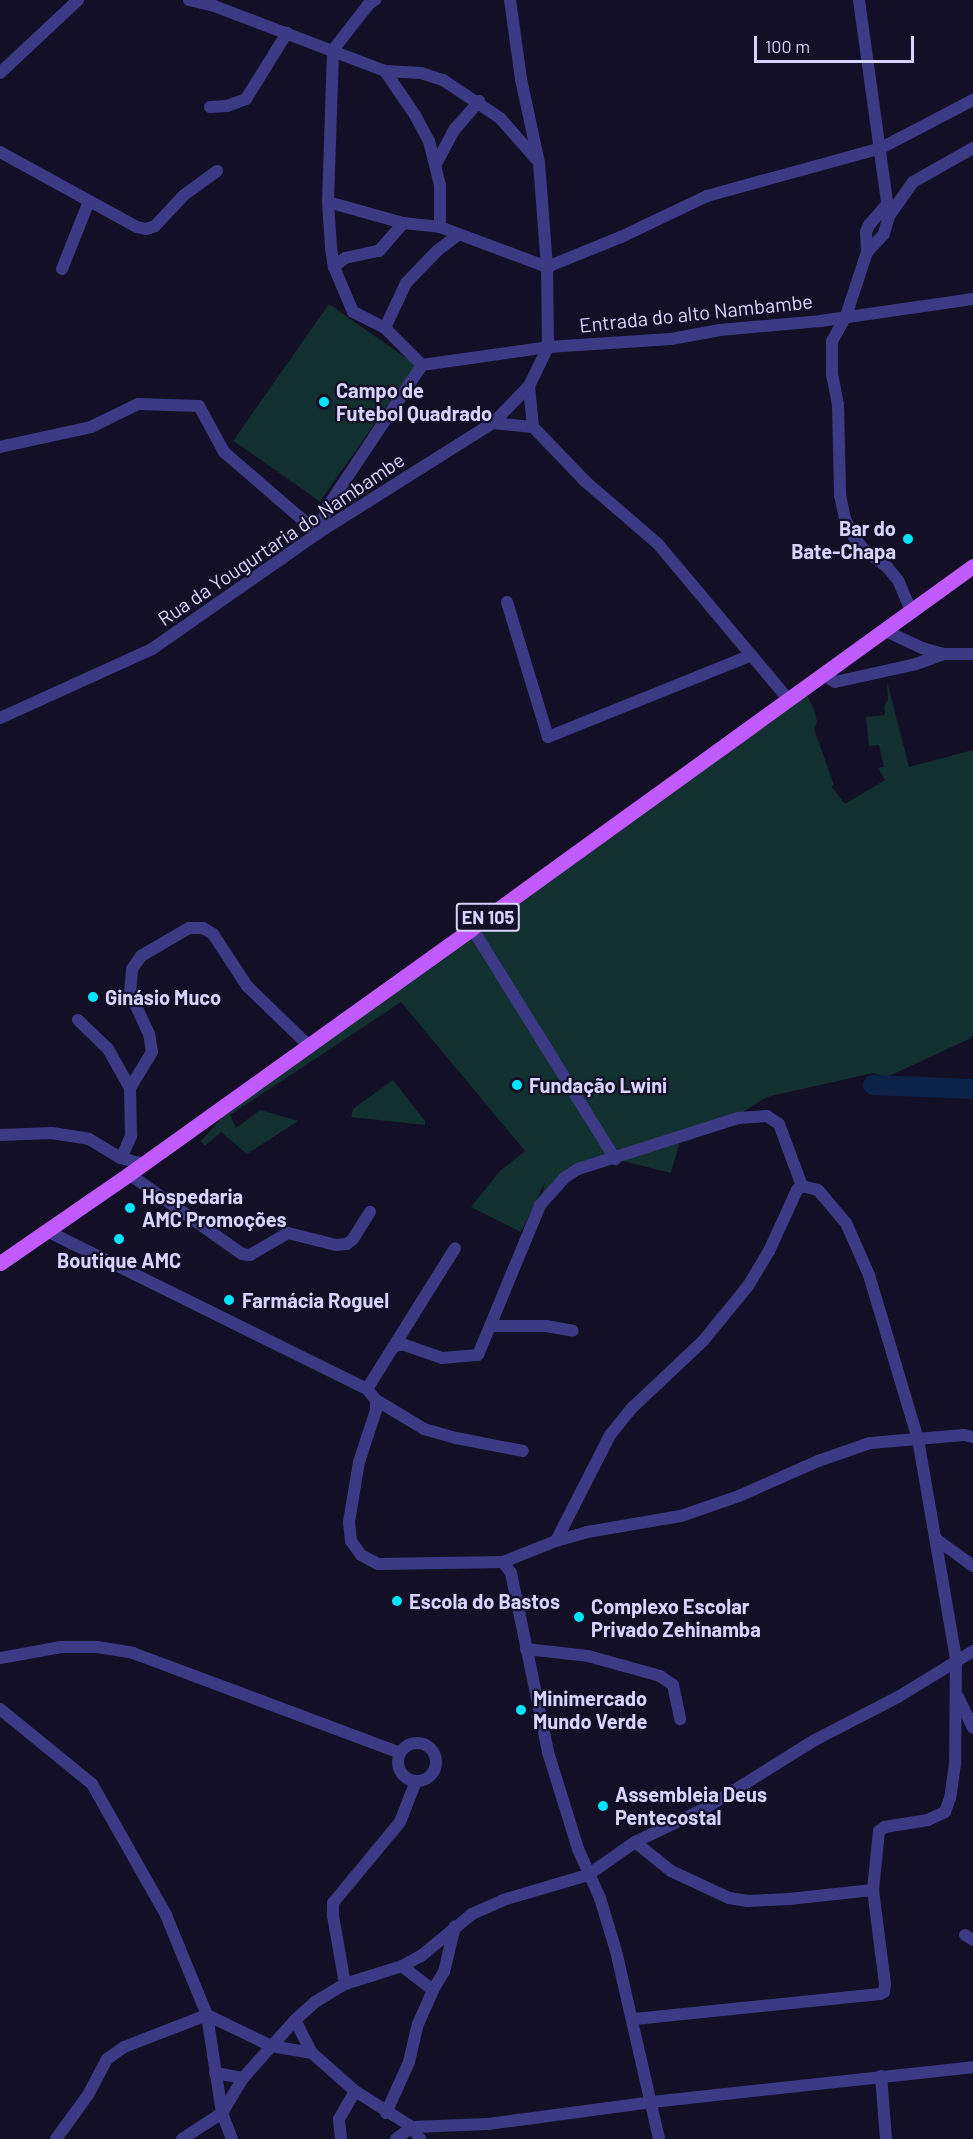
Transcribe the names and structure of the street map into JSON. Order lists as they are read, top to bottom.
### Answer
{
  "streets": {
    "main road": ["EN 105"],
    "street": ["Entrada do alto Nambambe", "Rua da Yougurtaria do Nambambe"]
  },
  "crossings": [
    ["Entrada do alto Nambambe", "Rua da Yougurtaria do Nambambe"]
  ],
  "places": [
    "Campo de Futebol Quadrado",
    "Bar do Bate-Chapa",
    "Ginásio Muco",
    "Fundação Lwini",
    "Hospedaria AMC Promoções",
    "Boutique AMC",
    "Farmácia Roguel",
    "Escola do Bastos",
    "Complexo Escolar Privado Zehinamba",
    "Minimercado Mundo Verde",
    "Assembleia Deus Pentecostal"
  ],
  "scale_bar": "100 m"
}
